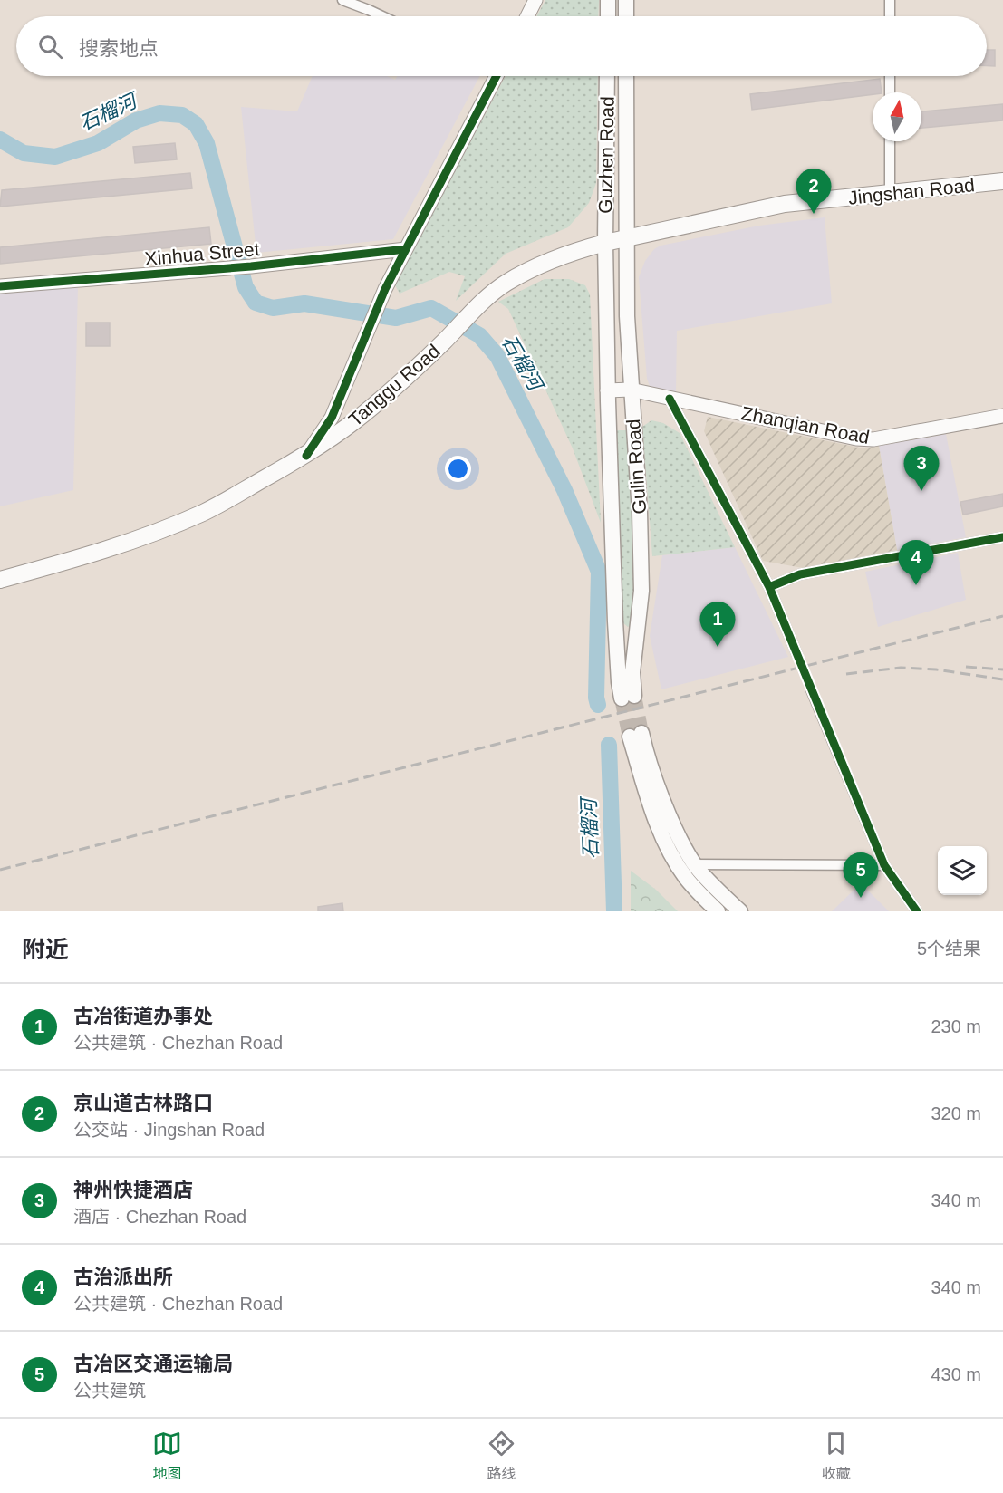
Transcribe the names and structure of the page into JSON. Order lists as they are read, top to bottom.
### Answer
{
  "streets": {
    "highway": ["Jingshan Road", "Tanggu Road"],
    "main road": ["Guzhen Road", "Gulin Road"],
    "street": ["Xinhua Street", "Zhanqian Road"]
  },
  "crossings": [
    ["Guzhen Road", "Jingshan Road"],
    ["Guzhen Road", "Tanggu Road"],
    ["Guzhen Road", "Gulin Road"],
    ["Jingshan Road", "Tanggu Road"],
    ["Jingshan Road", "Gulin Road"],
    ["Tanggu Road", "Gulin Road"],
    ["Zhanqian Road", "Gulin Road"]
  ],
  "water": ["石榴河"],
  "north": "top",
  "page": {
    "search": "搜索地点",
    "pins": [
      "2",
      "3",
      "4",
      "1",
      "5"
    ],
    "heading": ["附近", "5个结果"],
    "list": [
      {
        "mark": "1",
        "name": "古冶街道办事处",
        "note": "公共建筑 · Chezhan Road",
        "value": "230 m"
      },
      {
        "mark": "2",
        "name": "京山道古林路口",
        "note": "公交站 · Jingshan Road",
        "value": "320 m"
      },
      {
        "mark": "3",
        "name": "神州快捷酒店",
        "note": "酒店 · Chezhan Road",
        "value": "340 m"
      },
      {
        "mark": "4",
        "name": "古治派出所",
        "note": "公共建筑 · Chezhan Road",
        "value": "340 m"
      },
      {
        "mark": "5",
        "name": "古冶区交通运输局",
        "note": "公共建筑",
        "value": "430 m"
      }
    ],
    "nav": ["地图", "路线", "收藏"]
  }
}
